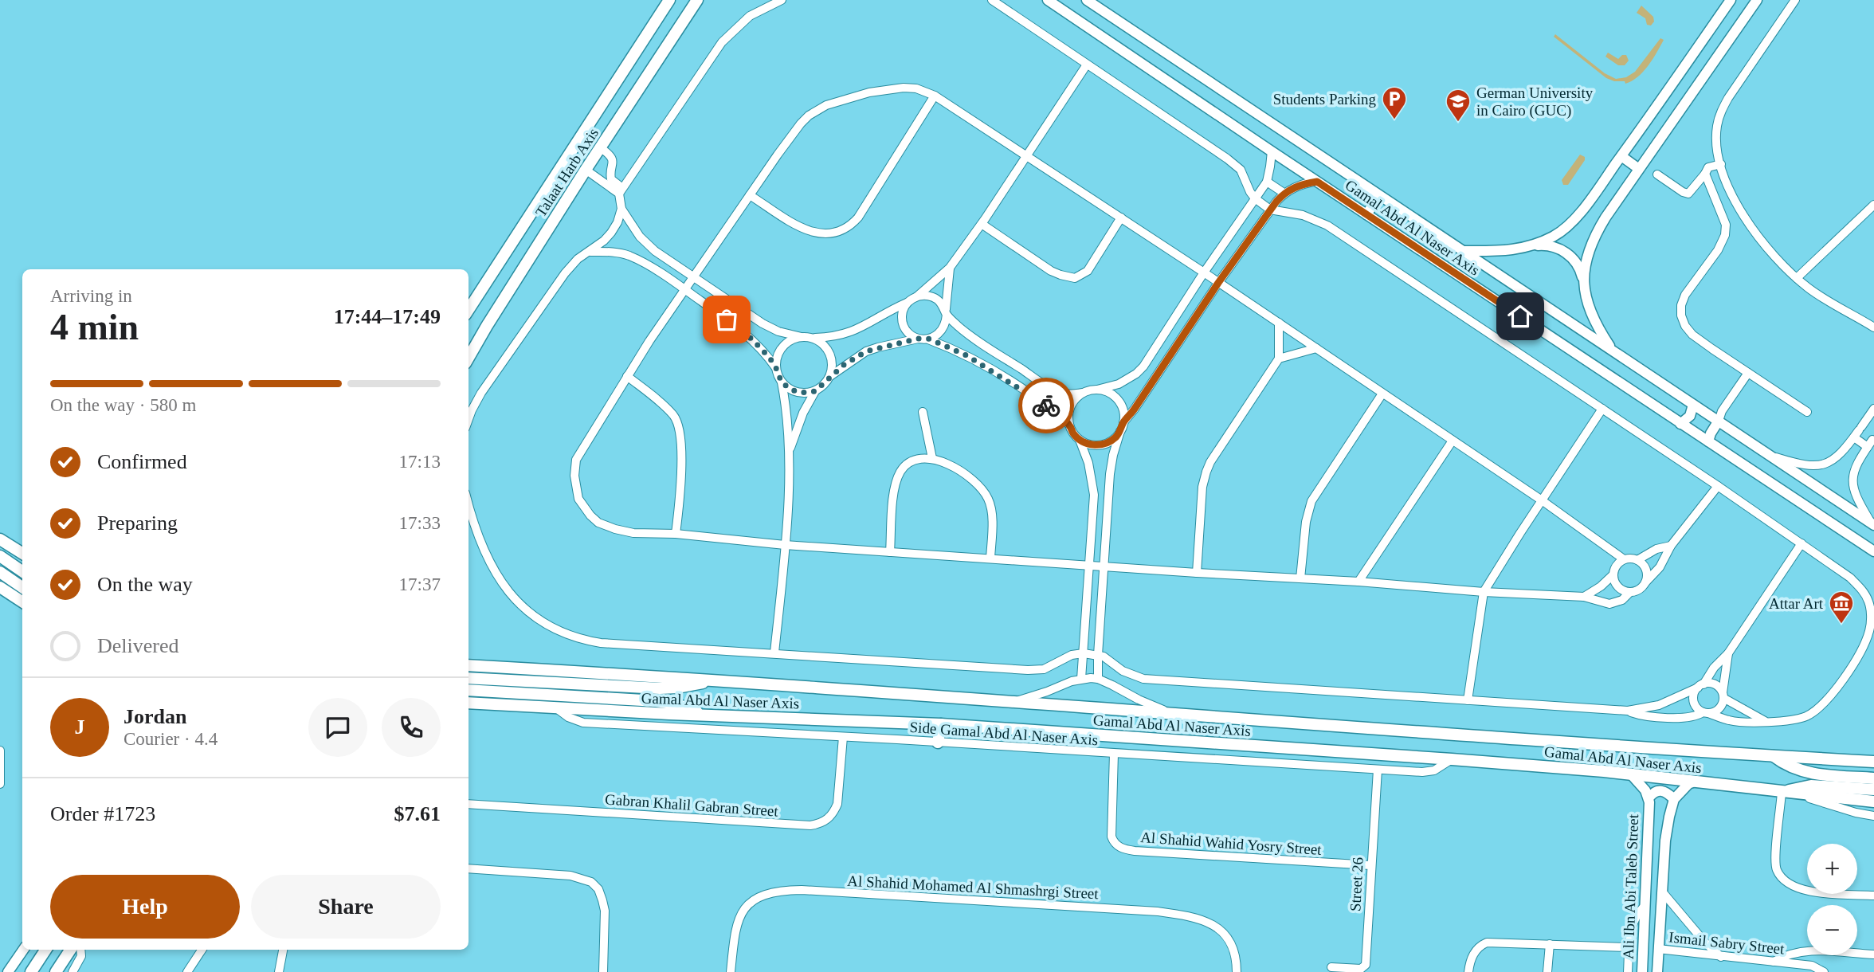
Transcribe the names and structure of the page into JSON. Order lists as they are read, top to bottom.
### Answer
{
  "streets": {
    "main road": ["Talaat Harb Axis", "Gamal Abd Al Naser Axis", "Ali Ibn Abi Taleb Street"],
    "street": [
      "Side Gamal Abd Al Naser Axis",
      "Gabran Khalil Gabran Street",
      "Al Shahid Wahid Yosry Street",
      "Street 26",
      "Al Shahid Mohamed Al Shmashrgi Street",
      "Ismail Sabry Street"
    ]
  },
  "crossings": [
    ["Gamal Abd Al Naser Axis", "Side Gamal Abd Al Naser Axis"],
    ["Gamal Abd Al Naser Axis", "Ali Ibn Abi Taleb Street"],
    ["Side Gamal Abd Al Naser Axis", "Gabran Khalil Gabran Street"],
    ["Side Gamal Abd Al Naser Axis", "Al Shahid Wahid Yosry Street"],
    ["Side Gamal Abd Al Naser Axis", "Street 26"],
    ["Al Shahid Wahid Yosry Street", "Street 26"],
    ["Ali Ibn Abi Taleb Street", "Ismail Sabry Street"]
  ],
  "places": {
    "parking": ["Students Parking"],
    "school or university": ["German University in Cairo (GUC)"],
    "museum": ["Attar Art"]
  },
  "page": {
    "heading": ["4 min", "Arriving in", "17:44–17:49"],
    "panel": [
      "Jordan",
      "Courier · 4.4",
      "Order #1723",
      "$7.61"
    ],
    "bar": "On the way · 580 m",
    "list": [
      ["Confirmed", "17:13"],
      ["Preparing", "17:33"],
      ["On the way", "17:37"],
      "Delivered"
    ],
    "round": "J",
    "map_buttons": ["+", "−"],
    "buttons": ["Help", "Share"]
  }
}
